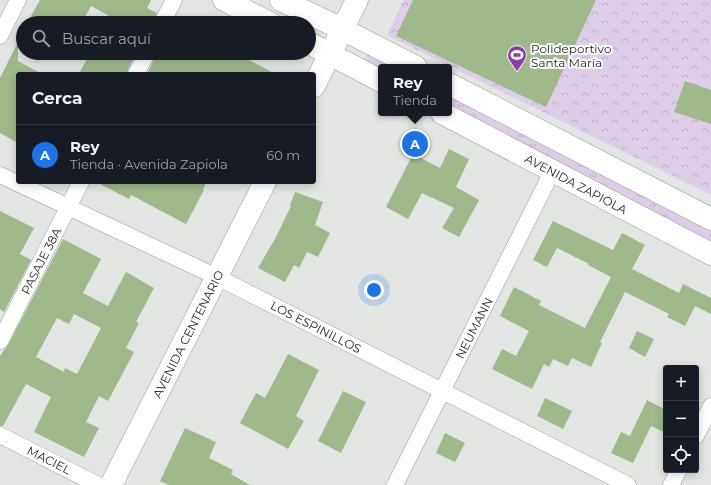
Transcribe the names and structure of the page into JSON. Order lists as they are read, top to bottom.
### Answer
{
  "streets": {
    "main road": ["AVENIDA ZAPIOLA", "AVENIDA CENTENARIO"],
    "street": [
      "PASAJE 38A",
      "LOS ESPINILLOS",
      "NEUMANN",
      "MACIEL"
    ]
  },
  "crossings": [
    ["AVENIDA ZAPIOLA", "NEUMANN"],
    ["PASAJE 38A", "LOS ESPINILLOS"],
    ["LOS ESPINILLOS", "NEUMANN"],
    ["LOS ESPINILLOS", "AVENIDA CENTENARIO"]
  ],
  "places": {
    "sports": ["Polideportivo Santa María"]
  },
  "page": {
    "search": "Buscar aquí",
    "popup": ["Rey", "Tienda"],
    "heading": "Cerca",
    "list": [
      {
        "mark": "A",
        "name": "Rey",
        "note": "Tienda · Avenida Zapiola",
        "value": "60 m"
      }
    ],
    "pins": "A",
    "map_buttons": ["+", "−"]
  }
}
